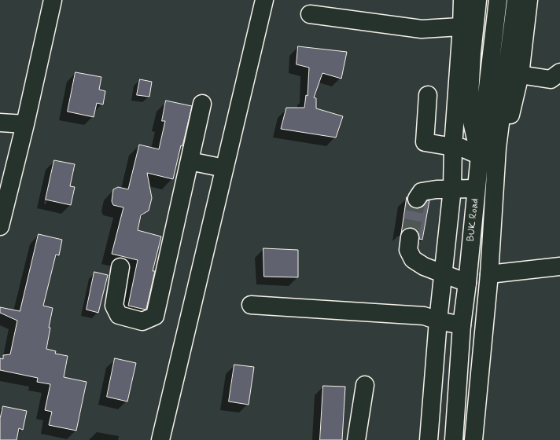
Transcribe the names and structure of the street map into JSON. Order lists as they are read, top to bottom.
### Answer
{
  "streets": {
    "main road": ["BUK Road"]
  }
}
